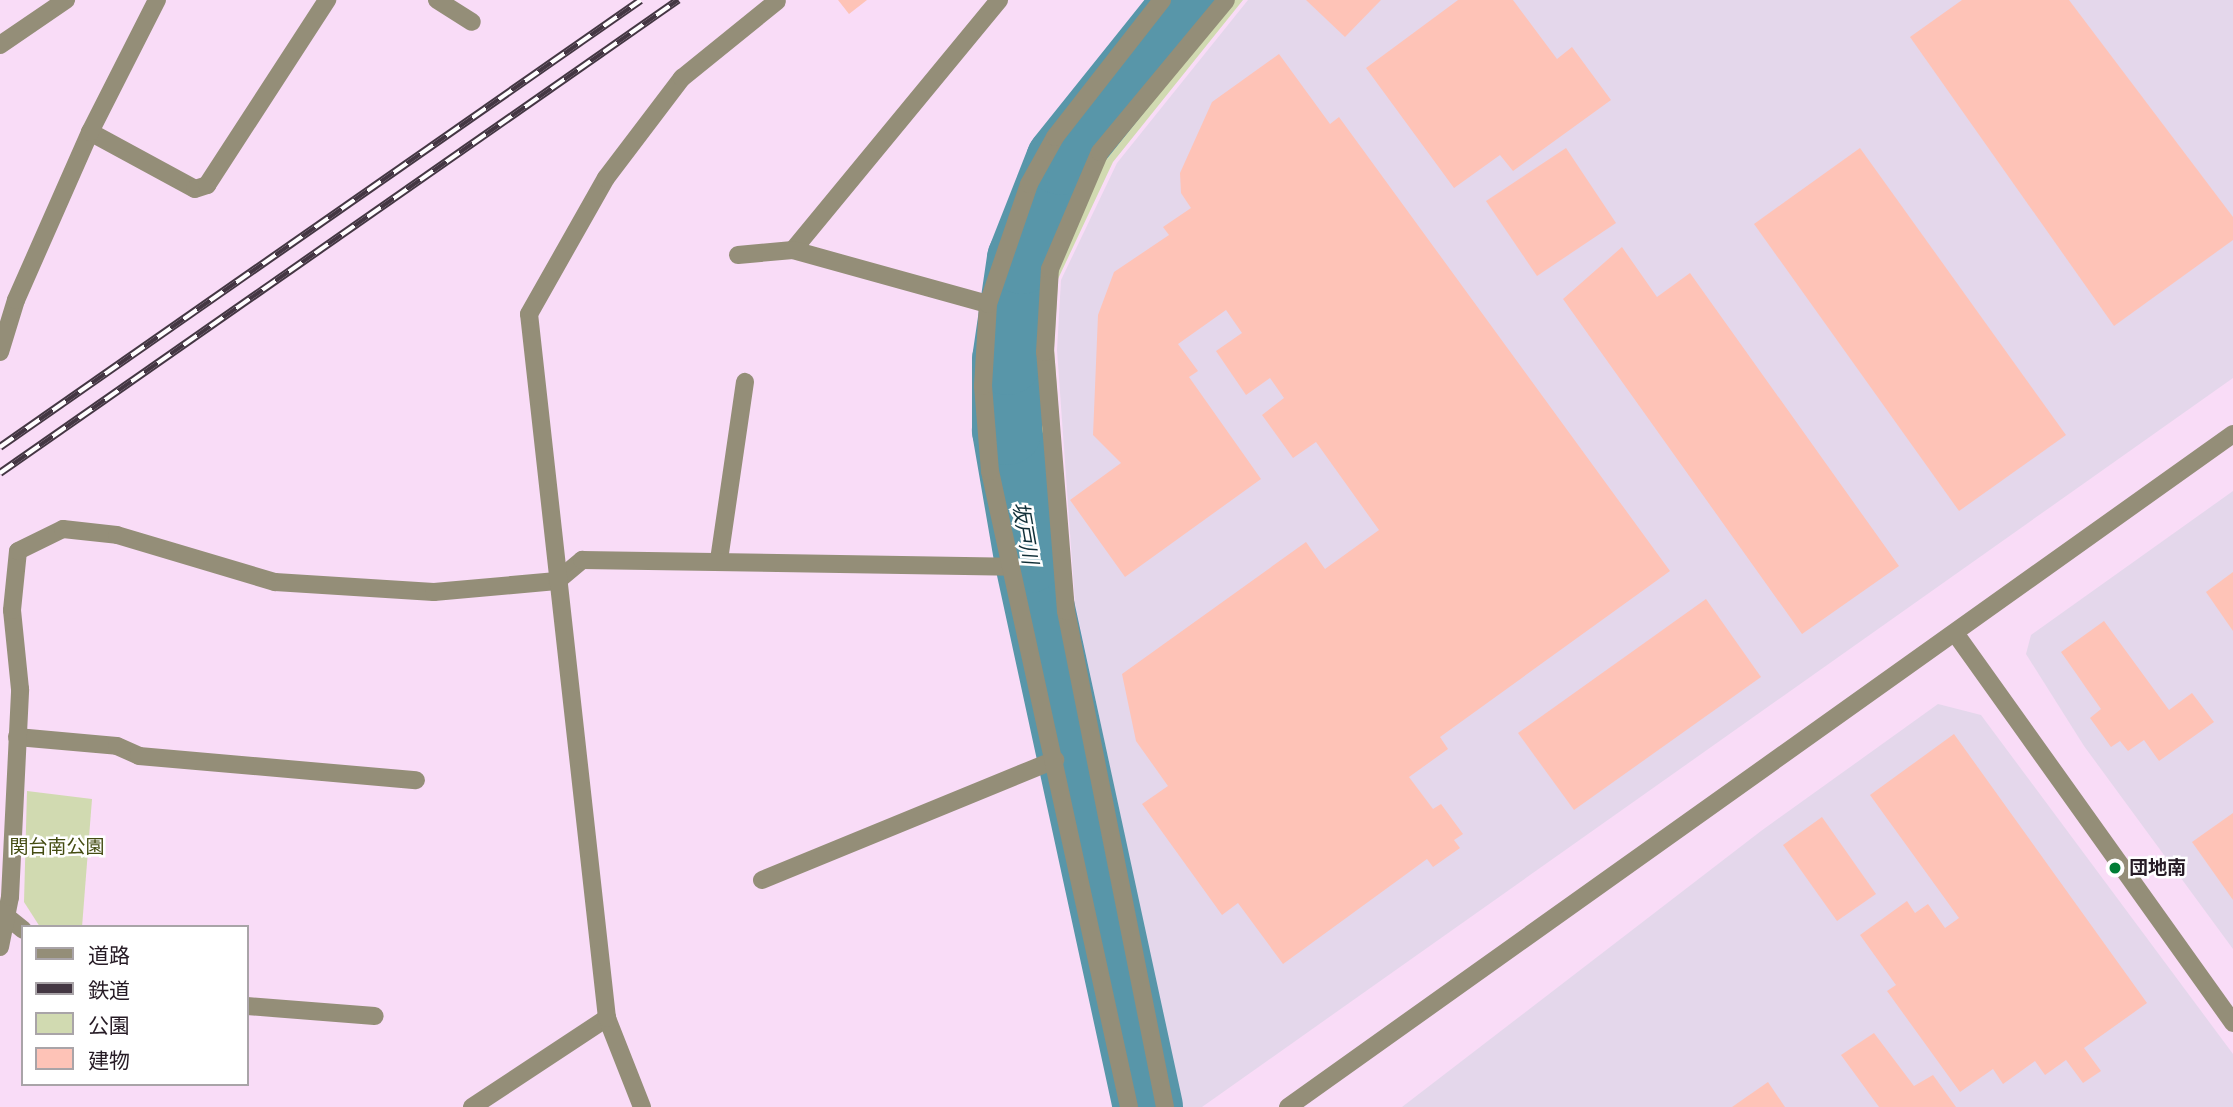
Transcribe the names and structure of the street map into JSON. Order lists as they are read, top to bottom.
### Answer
{
  "water": ["坂戸川"],
  "parks": ["関台南公園"],
  "places": ["団地南"],
  "legend": [
    "道路",
    "鉄道",
    "公園",
    "建物"
  ]
}
